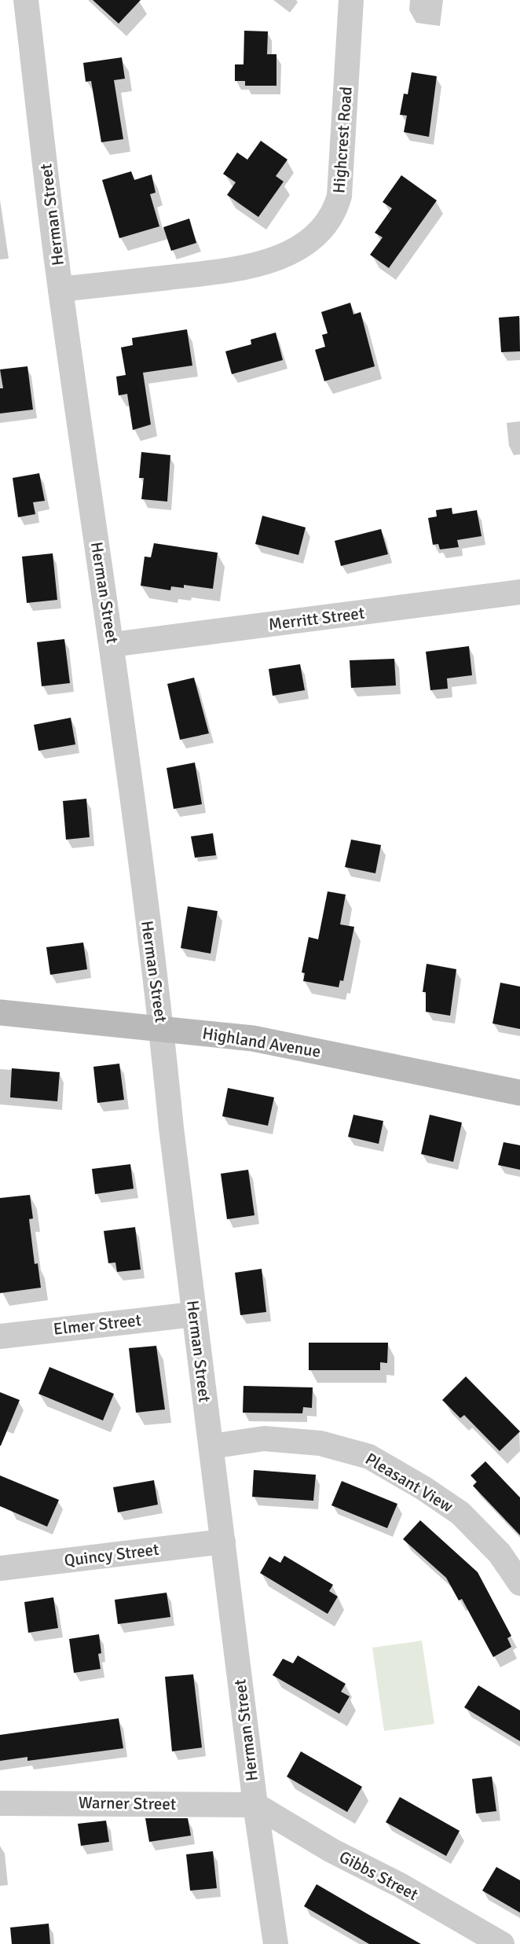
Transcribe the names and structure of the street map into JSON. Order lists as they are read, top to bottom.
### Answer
{
  "streets": {
    "main road": ["Highland Avenue"],
    "street": [
      "Highcrest Road",
      "Herman Street",
      "Merritt Street",
      "Elmer Street",
      "Pleasant View",
      "Quincy Street",
      "Warner Street",
      "Gibbs Street"
    ]
  },
  "crossings": [
    ["Highcrest Road", "Herman Street"],
    ["Herman Street", "Merritt Street"],
    ["Herman Street", "Highland Avenue"],
    ["Herman Street", "Elmer Street"],
    ["Herman Street", "Pleasant View"],
    ["Herman Street", "Quincy Street"],
    ["Herman Street", "Warner Street"],
    ["Herman Street", "Gibbs Street"],
    ["Warner Street", "Gibbs Street"]
  ]
}
